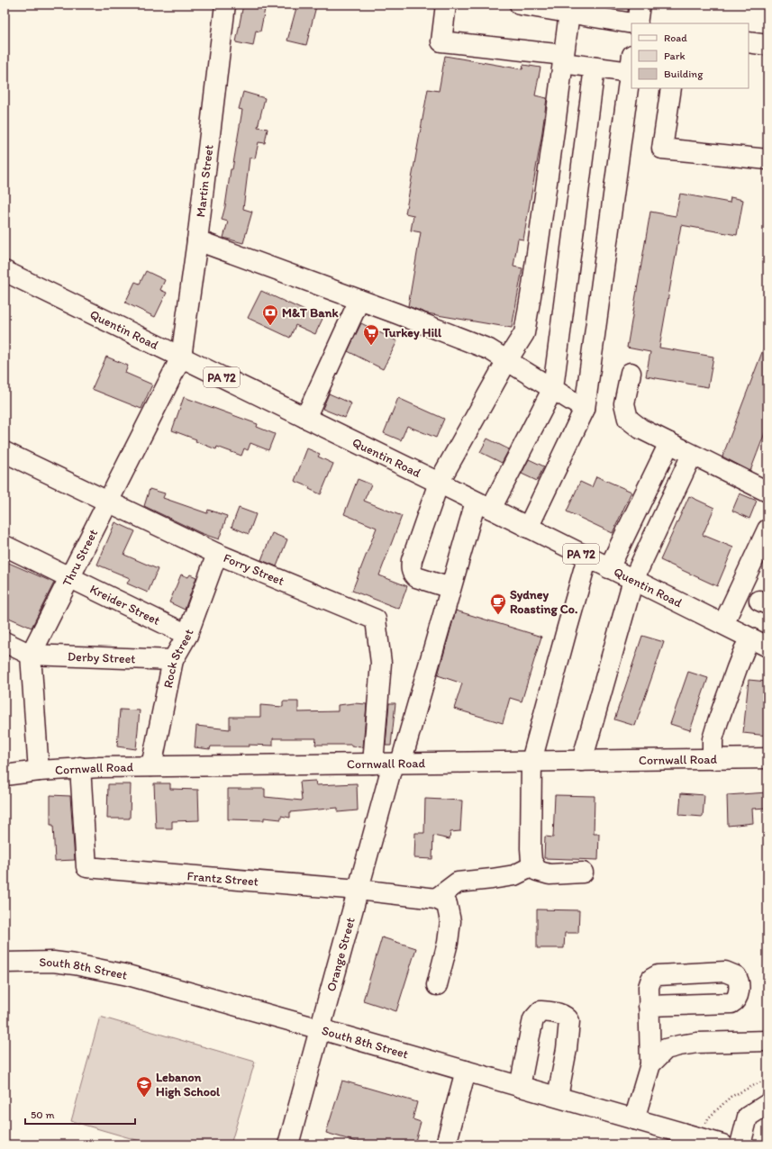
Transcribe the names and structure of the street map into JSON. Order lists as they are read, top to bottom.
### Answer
{
  "streets": {
    "main road": [
      "Martin Street",
      "Quentin Road",
      "PA 72",
      "Thru Street",
      "Forry Street",
      "Kreider Street",
      "Derby Street",
      "Rock Street",
      "Cornwall Road",
      "Frantz Street",
      "Orange Street",
      "South 8th Street"
    ]
  },
  "crossings": [
    ["Martin Street", "Quentin Road"],
    ["Martin Street", "Thru Street"],
    ["Quentin Road", "Thru Street"],
    ["Quentin Road", "Orange Street"],
    ["Thru Street", "Forry Street"],
    ["Thru Street", "Kreider Street"],
    ["Thru Street", "Derby Street"],
    ["Forry Street", "Rock Street"],
    ["Forry Street", "Cornwall Road"],
    ["Kreider Street", "Rock Street"],
    ["Derby Street", "Rock Street"],
    ["Rock Street", "Cornwall Road"],
    ["Cornwall Road", "Frantz Street"],
    ["Cornwall Road", "Orange Street"],
    ["Frantz Street", "Orange Street"],
    ["Orange Street", "South 8th Street"]
  ],
  "places": {
    "bank": ["M&T Bank"],
    "supermarket": ["Turkey Hill"],
    "cafe": ["Sydney Roasting Co."],
    "school or university": ["Lebanon High School"]
  },
  "legend": ["Road", "Park", "Building"],
  "scale_bar": "50 m"
}
